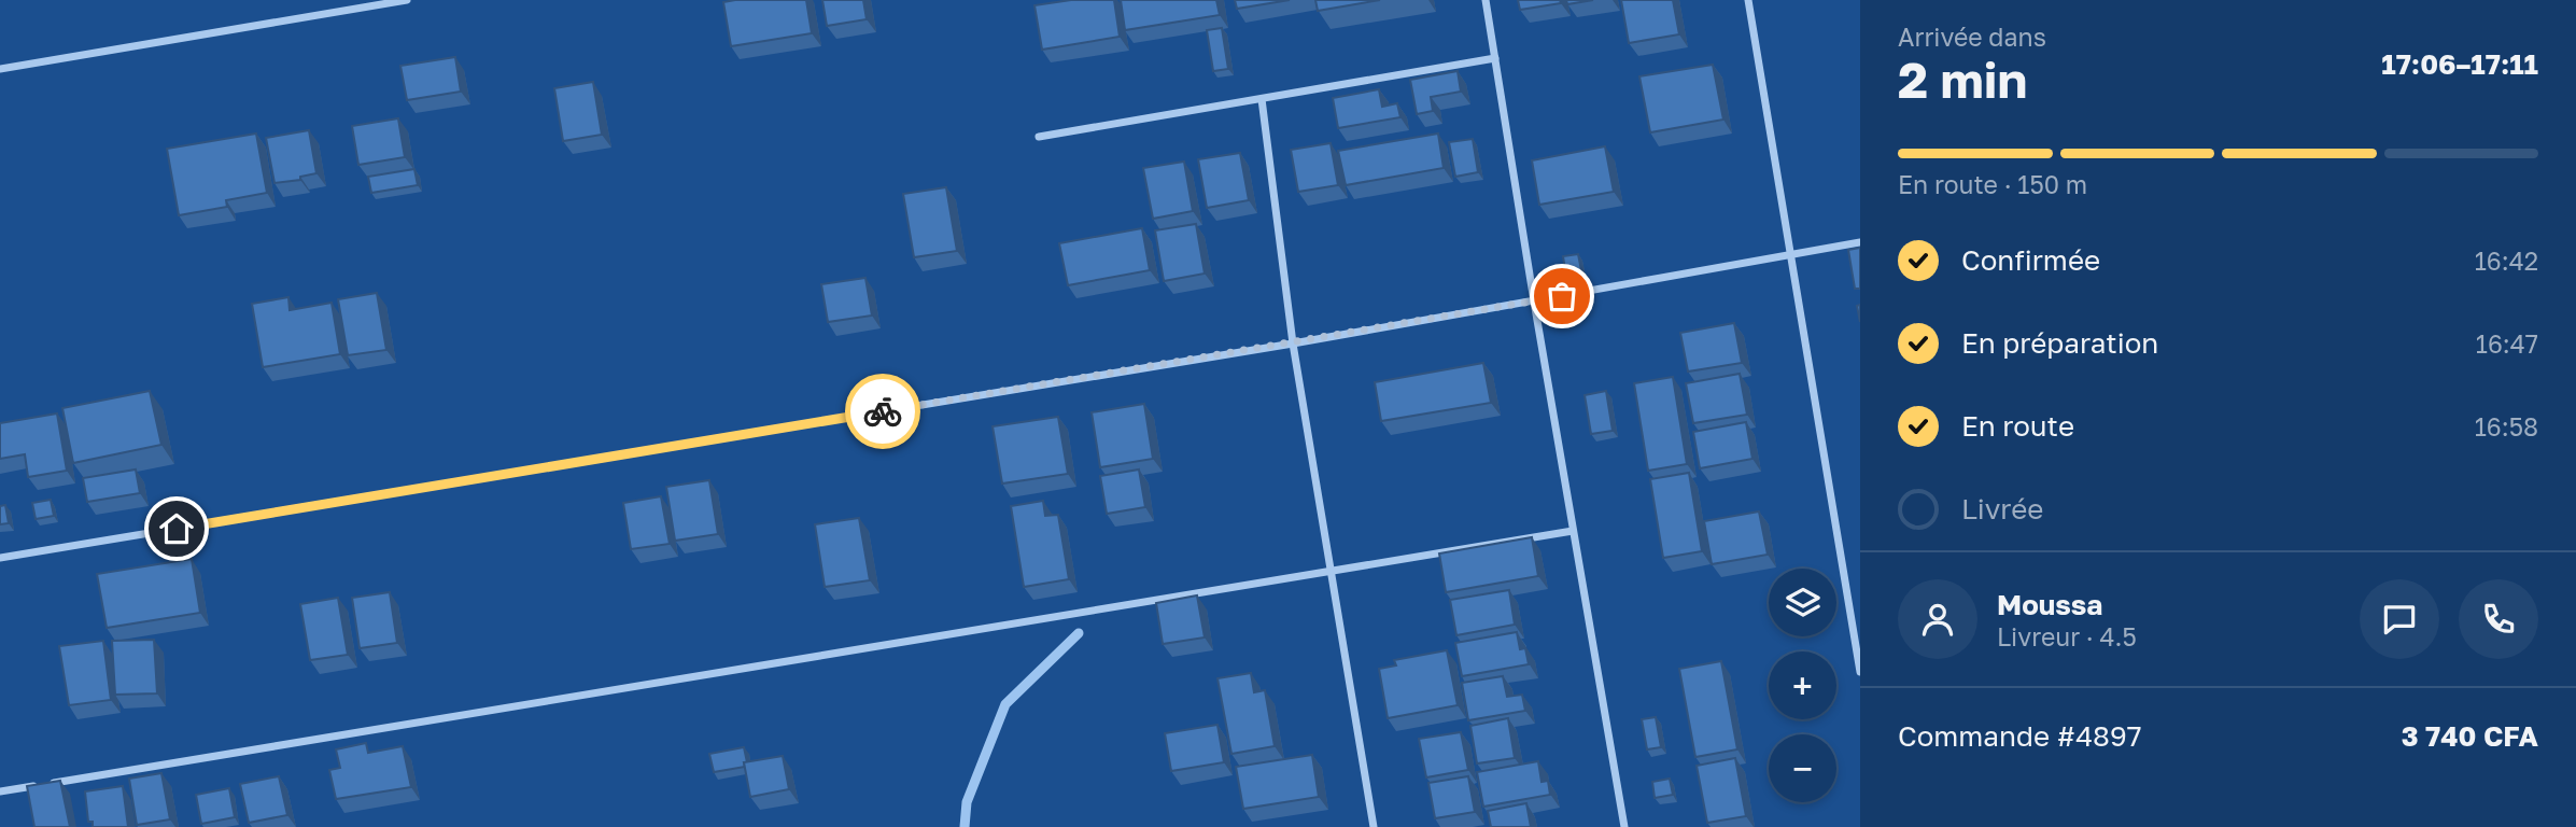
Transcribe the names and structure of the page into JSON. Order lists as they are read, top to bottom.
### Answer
{
  "page": {
    "heading": ["2 min", "Arrivée dans", "17:06–17:11"],
    "panel": [
      "Moussa",
      "Livreur · 4.5",
      "Commande #4897",
      "3 740 CFA"
    ],
    "bar": "En route · 150 m",
    "list": [
      ["Confirmée", "16:42"],
      ["En préparation", "16:47"],
      ["En route", "16:58"],
      "Livrée"
    ],
    "map_buttons": ["+", "−"]
  }
}
